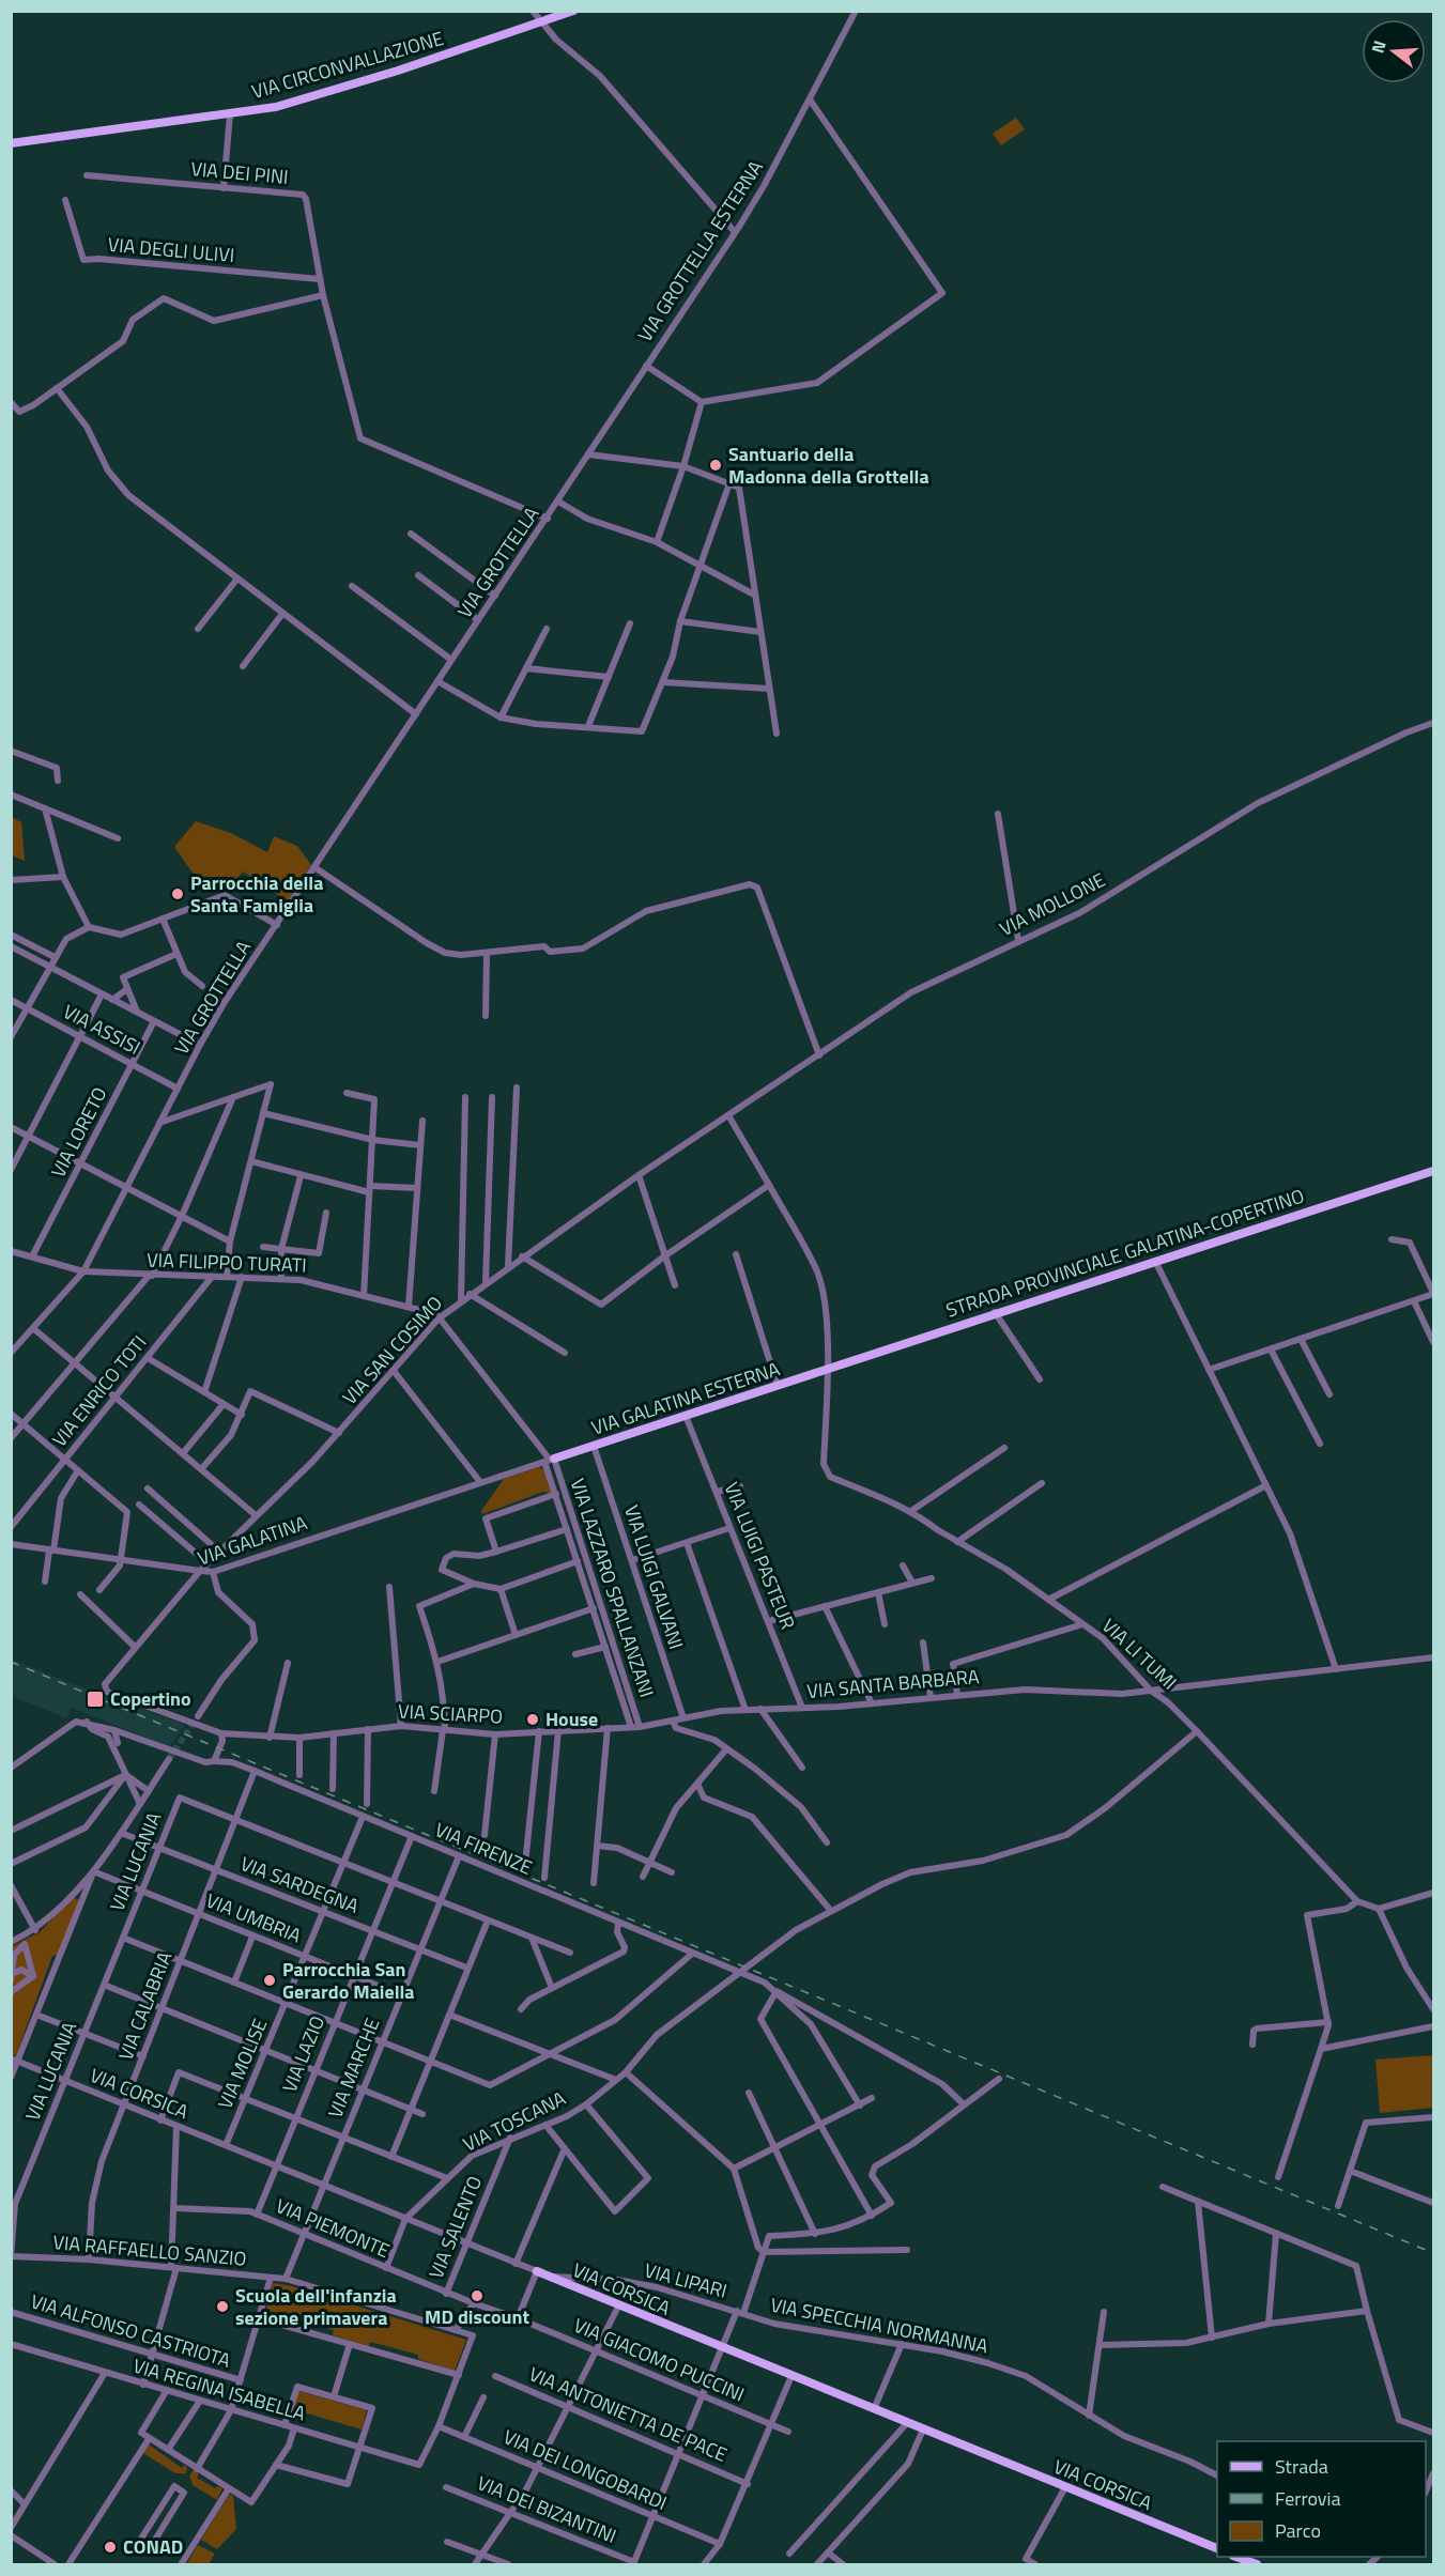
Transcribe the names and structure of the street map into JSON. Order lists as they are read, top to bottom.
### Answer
{
  "streets": {
    "main road": [
      "VIA CIRCONVALLAZIONE",
      "STRADA PROVINCIALE GALATINA-COPERTINO",
      "VIA GALATINA ESTERNA",
      "VIA CORSICA"
    ],
    "street": [
      "VIA DEI PINI",
      "VIA DEGLI ULIVI",
      "VIA GROTTELLA ESTERNA",
      "VIA GROTTELLA",
      "VIA MOLLONE",
      "VIA ASSISI",
      "VIA LORETO",
      "VIA FILIPPO TURATI",
      "VIA SAN COSIMO",
      "VIA ENRICO TOTI",
      "VIA GALATINA",
      "VIA LUIGI PASTEUR",
      "VIA LUIGI GALVANI",
      "VIA LAZZARO SPALLANZANI",
      "VIA LI TUMI",
      "VIA SANTA BARBARA",
      "VIA SCIARPO",
      "VIA FIRENZE",
      "VIA LUCANIA",
      "VIA SARDEGNA",
      "VIA UMBRIA",
      "VIA CALABRIA",
      "VIA LAZIO",
      "VIA MOLISE",
      "VIA MARCHE",
      "VIA TOSCANA",
      "VIA SALENTO",
      "VIA PIEMONTE",
      "VIA RAFFAELLO SANZIO",
      "VIA LIPARI",
      "VIA SPECCHIA NORMANNA",
      "VIA ALFONSO CASTRIOTA",
      "VIA GIACOMO PUCCINI",
      "VIA REGINA ISABELLA",
      "VIA ANTONIETTA DE PACE",
      "VIA DEI LONGOBARDI",
      "VIA DEI BIZANTINI"
    ]
  },
  "crossings": [
    ["VIA DEI PINI", "VIA DEGLI ULIVI"],
    ["VIA GROTTELLA ESTERNA", "VIA GROTTELLA"],
    ["VIA GROTTELLA", "VIA ASSISI"],
    ["VIA GROTTELLA", "VIA FILIPPO TURATI"],
    ["VIA MOLLONE", "VIA SAN COSIMO"],
    ["VIA ASSISI", "VIA LORETO"],
    ["VIA LORETO", "VIA FILIPPO TURATI"],
    ["STRADA PROVINCIALE GALATINA-COPERTINO", "VIA GALATINA ESTERNA"],
    ["STRADA PROVINCIALE GALATINA-COPERTINO", "VIA LI TUMI"],
    ["VIA FILIPPO TURATI", "VIA SAN COSIMO"],
    ["VIA FILIPPO TURATI", "VIA ENRICO TOTI"],
    ["VIA SAN COSIMO", "VIA GALATINA"],
    ["VIA GALATINA ESTERNA", "VIA GALATINA"],
    ["VIA GALATINA ESTERNA", "VIA LUIGI PASTEUR"],
    ["VIA GALATINA ESTERNA", "VIA LUIGI GALVANI"],
    ["VIA GALATINA ESTERNA", "VIA LAZZARO SPALLANZANI"],
    ["VIA GALATINA ESTERNA", "VIA LI TUMI"],
    ["VIA GALATINA", "VIA LAZZARO SPALLANZANI"],
    ["VIA GALATINA", "VIA SCIARPO"],
    ["VIA LUIGI PASTEUR", "VIA SANTA BARBARA"],
    ["VIA LUIGI GALVANI", "VIA SANTA BARBARA"],
    ["VIA LAZZARO SPALLANZANI", "VIA SANTA BARBARA"],
    ["VIA LAZZARO SPALLANZANI", "VIA SCIARPO"],
    ["VIA LI TUMI", "VIA SANTA BARBARA"],
    ["VIA LI TUMI", "VIA TOSCANA"],
    ["VIA SANTA BARBARA", "VIA SCIARPO"],
    ["VIA FIRENZE", "VIA CALABRIA"],
    ["VIA FIRENZE", "VIA LAZIO"],
    ["VIA FIRENZE", "VIA MOLISE"],
    ["VIA FIRENZE", "VIA MARCHE"],
    ["VIA FIRENZE", "VIA TOSCANA"],
    ["VIA LUCANIA", "VIA SARDEGNA"],
    ["VIA LUCANIA", "VIA UMBRIA"],
    ["VIA LUCANIA", "VIA CALABRIA"],
    ["VIA LUCANIA", "VIA CORSICA"],
    ["VIA LUCANIA", "VIA RAFFAELLO SANZIO"],
    ["VIA SARDEGNA", "VIA CALABRIA"],
    ["VIA SARDEGNA", "VIA LAZIO"],
    ["VIA SARDEGNA", "VIA MOLISE"],
    ["VIA SARDEGNA", "VIA MARCHE"],
    ["VIA UMBRIA", "VIA CALABRIA"],
    ["VIA UMBRIA", "VIA LAZIO"],
    ["VIA UMBRIA", "VIA MOLISE"],
    ["VIA UMBRIA", "VIA MARCHE"],
    ["VIA CALABRIA", "VIA CORSICA"],
    ["VIA CALABRIA", "VIA RAFFAELLO SANZIO"],
    ["VIA LAZIO", "VIA CORSICA"],
    ["VIA LAZIO", "VIA PIEMONTE"],
    ["VIA MOLISE", "VIA CORSICA"],
    ["VIA MARCHE", "VIA CORSICA"],
    ["VIA CORSICA", "VIA TOSCANA"],
    ["VIA CORSICA", "VIA SALENTO"],
    ["VIA CORSICA", "VIA LIPARI"],
    ["VIA TOSCANA", "VIA SALENTO"],
    ["VIA TOSCANA", "VIA PIEMONTE"],
    ["VIA SALENTO", "VIA PIEMONTE"],
    ["VIA PIEMONTE", "VIA GIACOMO PUCCINI"],
    ["VIA LIPARI", "VIA SPECCHIA NORMANNA"],
    ["VIA REGINA ISABELLA", "VIA DEI LONGOBARDI"]
  ],
  "places": {
    "other": [
      "Santuario della Madonna della Grottella",
      "Parrocchia della Santa Famiglia",
      "House",
      "Parrocchia San Gerardo Maiella",
      "MD discount",
      "Scuola dell'infanzia sezione primavera",
      "CONAD"
    ],
    "transit": ["Copertino"]
  },
  "legend": ["Strada", "Ferrovia", "Parco"],
  "north": "left"
}
